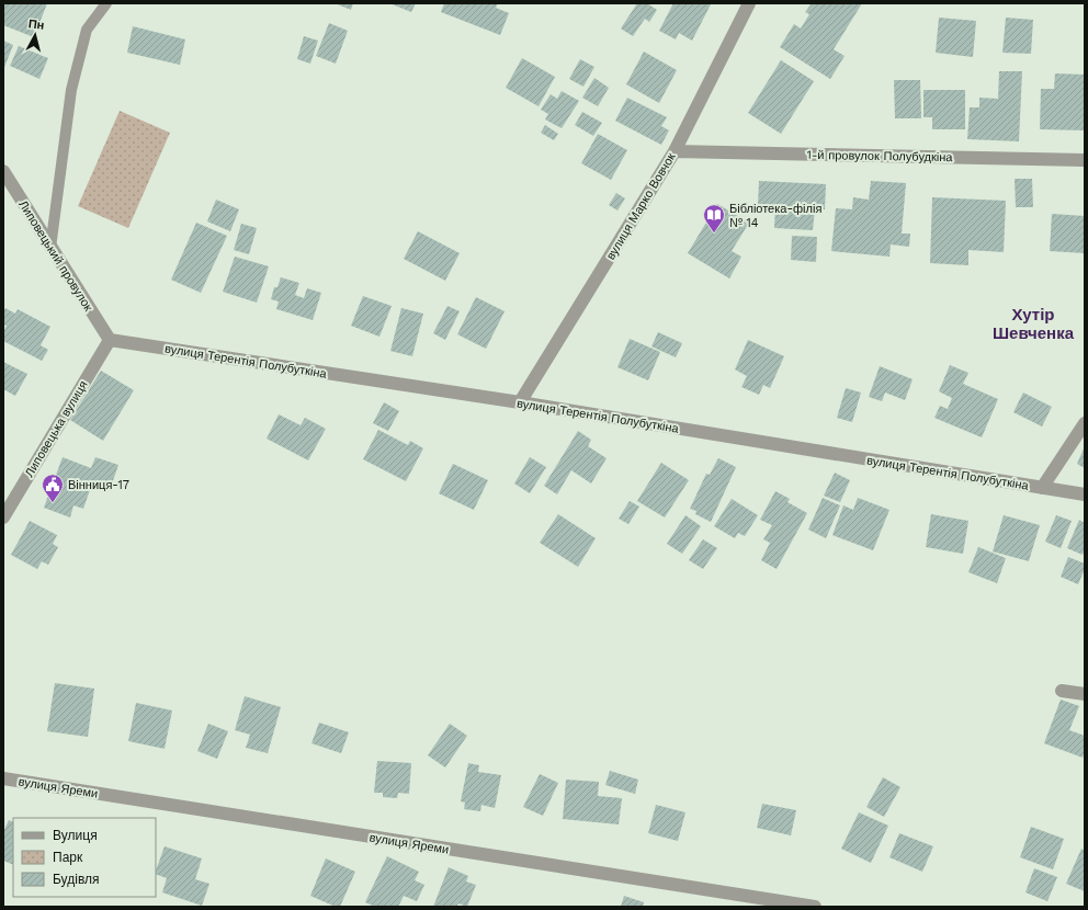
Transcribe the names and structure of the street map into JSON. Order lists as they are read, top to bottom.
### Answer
{
  "streets": {
    "street": [
      "1-й провулок Полубудкіна",
      "вулиця Марко Вовчок",
      "Липовецький провулок",
      "вулиця Терентія Полубуткіна",
      "Липовецька вулиця",
      "вулиця Яреми"
    ]
  },
  "crossings": [
    ["1-й провулок Полубудкіна", "вулиця Марко Вовчок"],
    ["вулиця Марко Вовчок", "вулиця Терентія Полубуткіна"],
    ["Липовецький провулок", "вулиця Терентія Полубуткіна"],
    ["Липовецький провулок", "Липовецька вулиця"],
    ["вулиця Терентія Полубуткіна", "Липовецька вулиця"]
  ],
  "districts": ["Хутір Шевченка"],
  "places": {
    "library": ["Бібліотека-філія № 14"],
    "public building": ["Вінниця-17"]
  },
  "legend": ["Вулиця", "Парк", "Будівля"],
  "north": "top"
}
